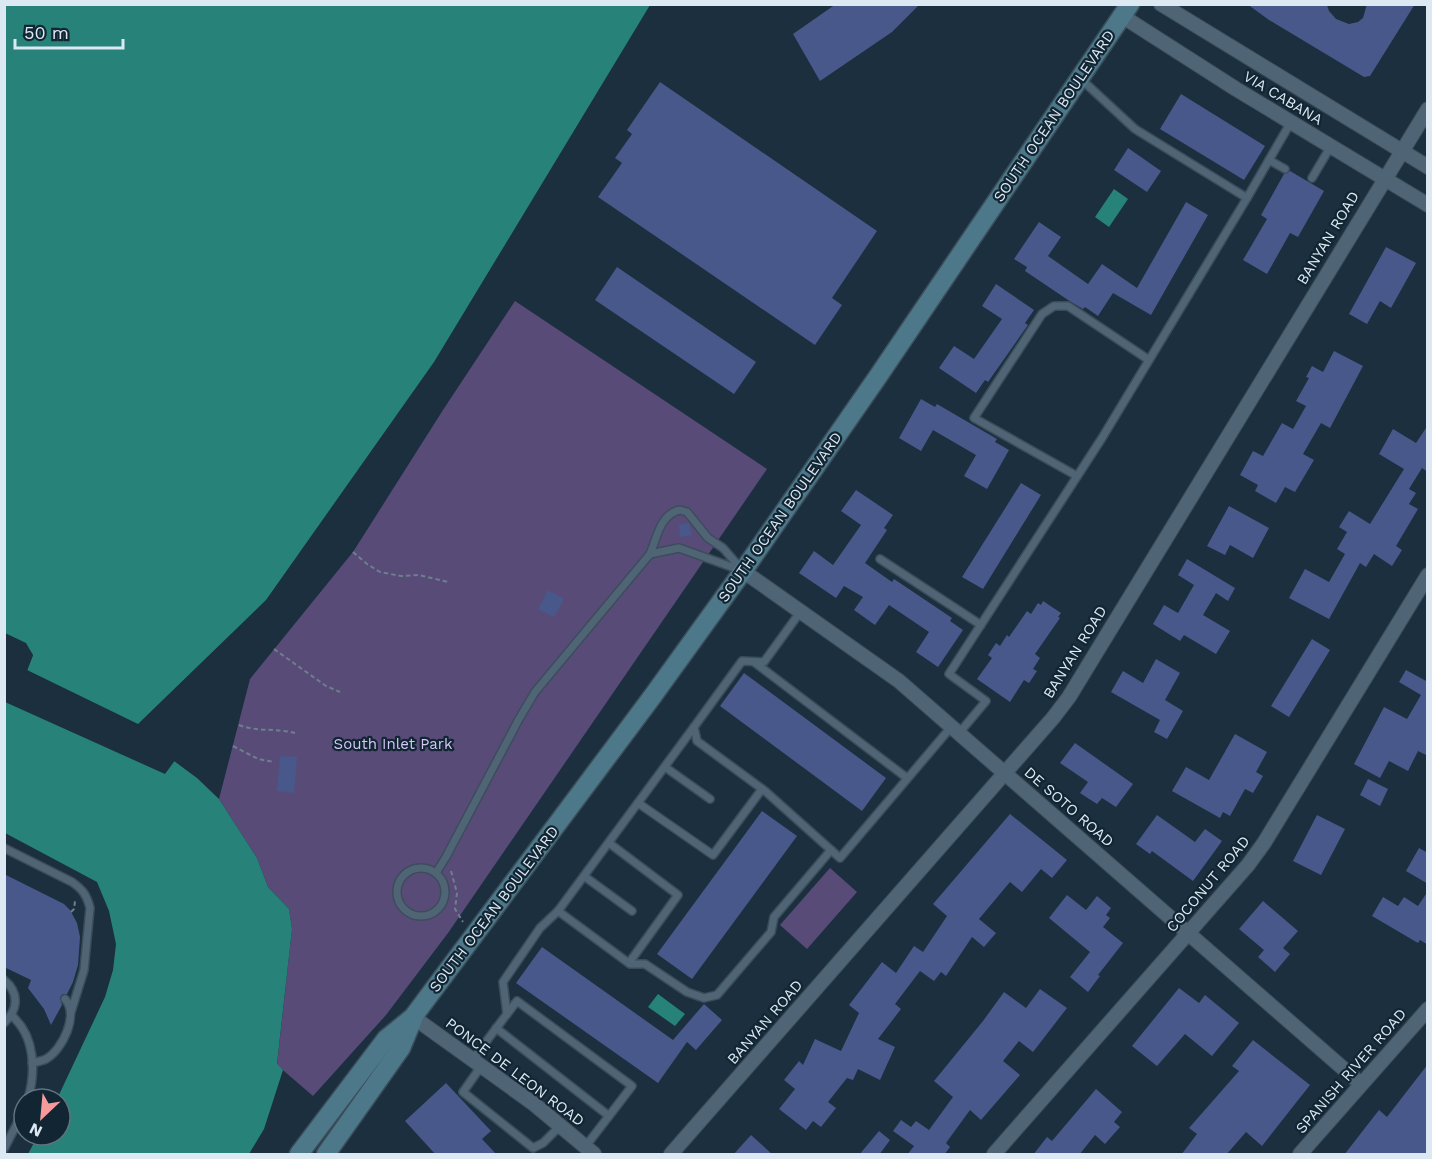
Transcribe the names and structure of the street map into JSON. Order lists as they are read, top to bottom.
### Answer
{
  "streets": {
    "main road": ["SOUTH OCEAN BOULEVARD"],
    "street": [
      "VIA CABANA",
      "BANYAN ROAD",
      "DE SOTO ROAD",
      "COCONUT ROAD",
      "SPANISH RIVER ROAD",
      "PONCE DE LEON ROAD"
    ]
  },
  "crossings": [
    ["VIA CABANA", "SOUTH OCEAN BOULEVARD"],
    ["VIA CABANA", "BANYAN ROAD"],
    ["SOUTH OCEAN BOULEVARD", "DE SOTO ROAD"],
    ["SOUTH OCEAN BOULEVARD", "PONCE DE LEON ROAD"],
    ["BANYAN ROAD", "DE SOTO ROAD"],
    ["DE SOTO ROAD", "COCONUT ROAD"],
    ["DE SOTO ROAD", "SPANISH RIVER ROAD"]
  ],
  "parks": ["South Inlet Park"],
  "scale_bar": "50 m",
  "north": "bottom left"
}
